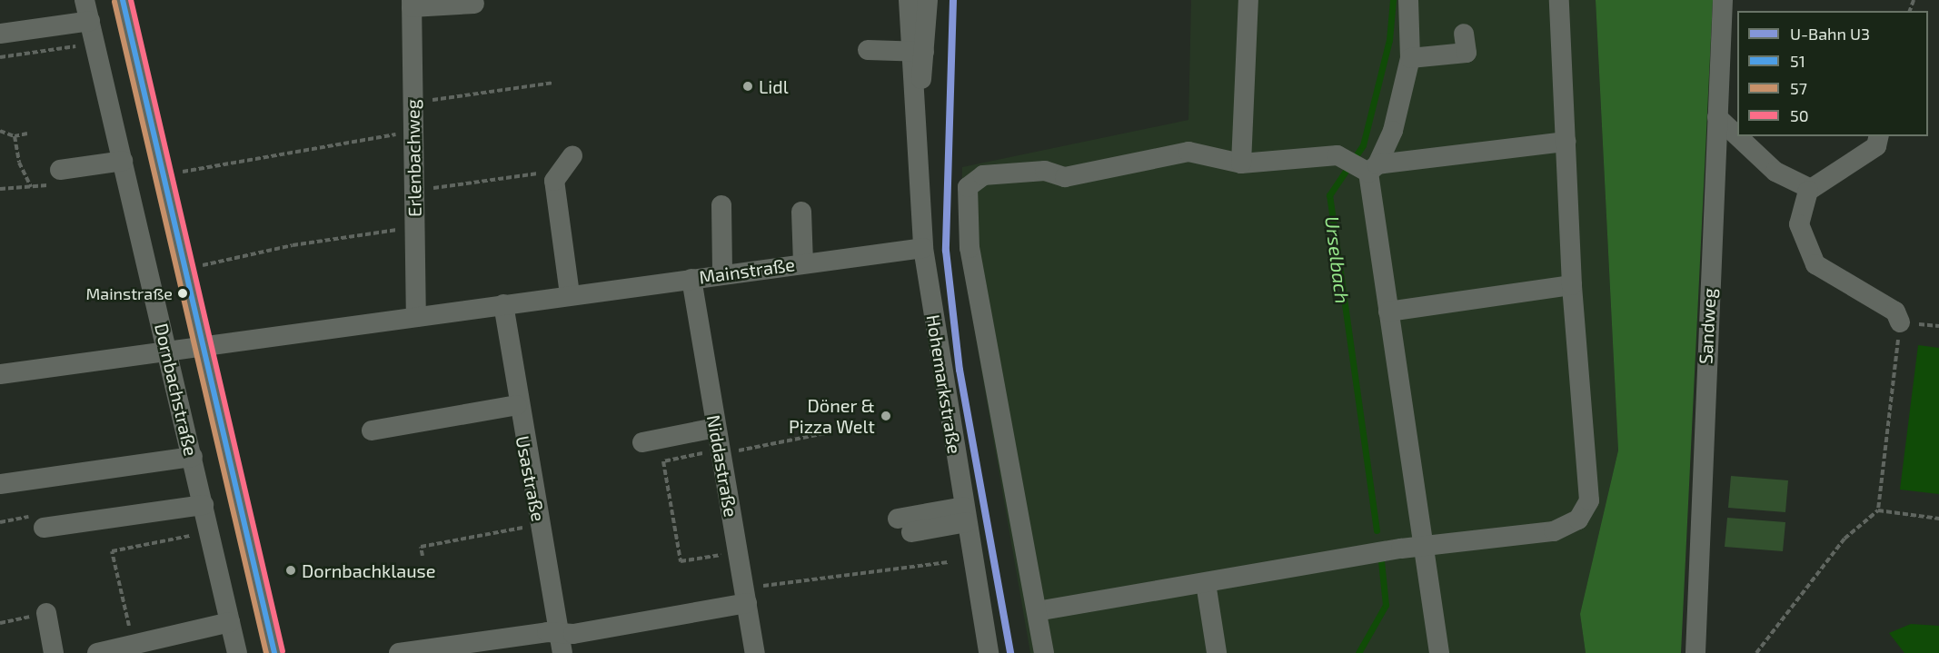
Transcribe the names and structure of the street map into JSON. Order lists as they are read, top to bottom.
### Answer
{
  "streets": {
    "street": [
      "Erlenbachweg",
      "Mainstraße",
      "Sandweg",
      "Hohemarkstraße",
      "Dornbachstraße",
      "Niddastraße",
      "Usastraße"
    ]
  },
  "crossings": [
    ["Erlenbachweg", "Mainstraße"],
    ["Mainstraße", "Hohemarkstraße"],
    ["Mainstraße", "Dornbachstraße"],
    ["Mainstraße", "Niddastraße"],
    ["Mainstraße", "Usastraße"]
  ],
  "water": ["Urselbach"],
  "places": [
    "Lidl",
    "Mainstraße",
    "Döner & Pizza Welt",
    "Dornbachklause"
  ],
  "lines": [
    "metro line U3",
    "transit line 51",
    "transit line 50",
    "transit line 57"
  ],
  "legend": [
    "U-Bahn U3",
    "51",
    "57",
    "50"
  ]
}
